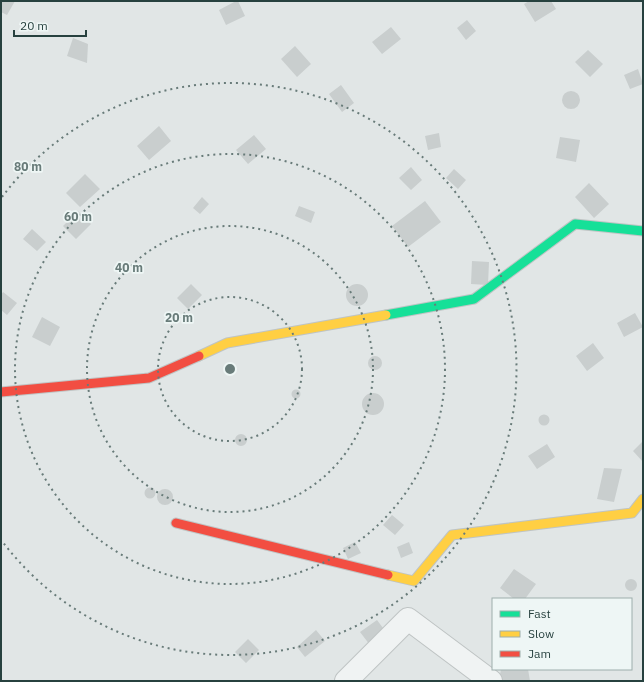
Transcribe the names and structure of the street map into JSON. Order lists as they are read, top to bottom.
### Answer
{
  "legend": ["Fast", "Slow", "Jam"],
  "scale_bar": "20 m",
  "rings": [
    "80 m",
    "60 m",
    "40 m",
    "20 m"
  ]
}
